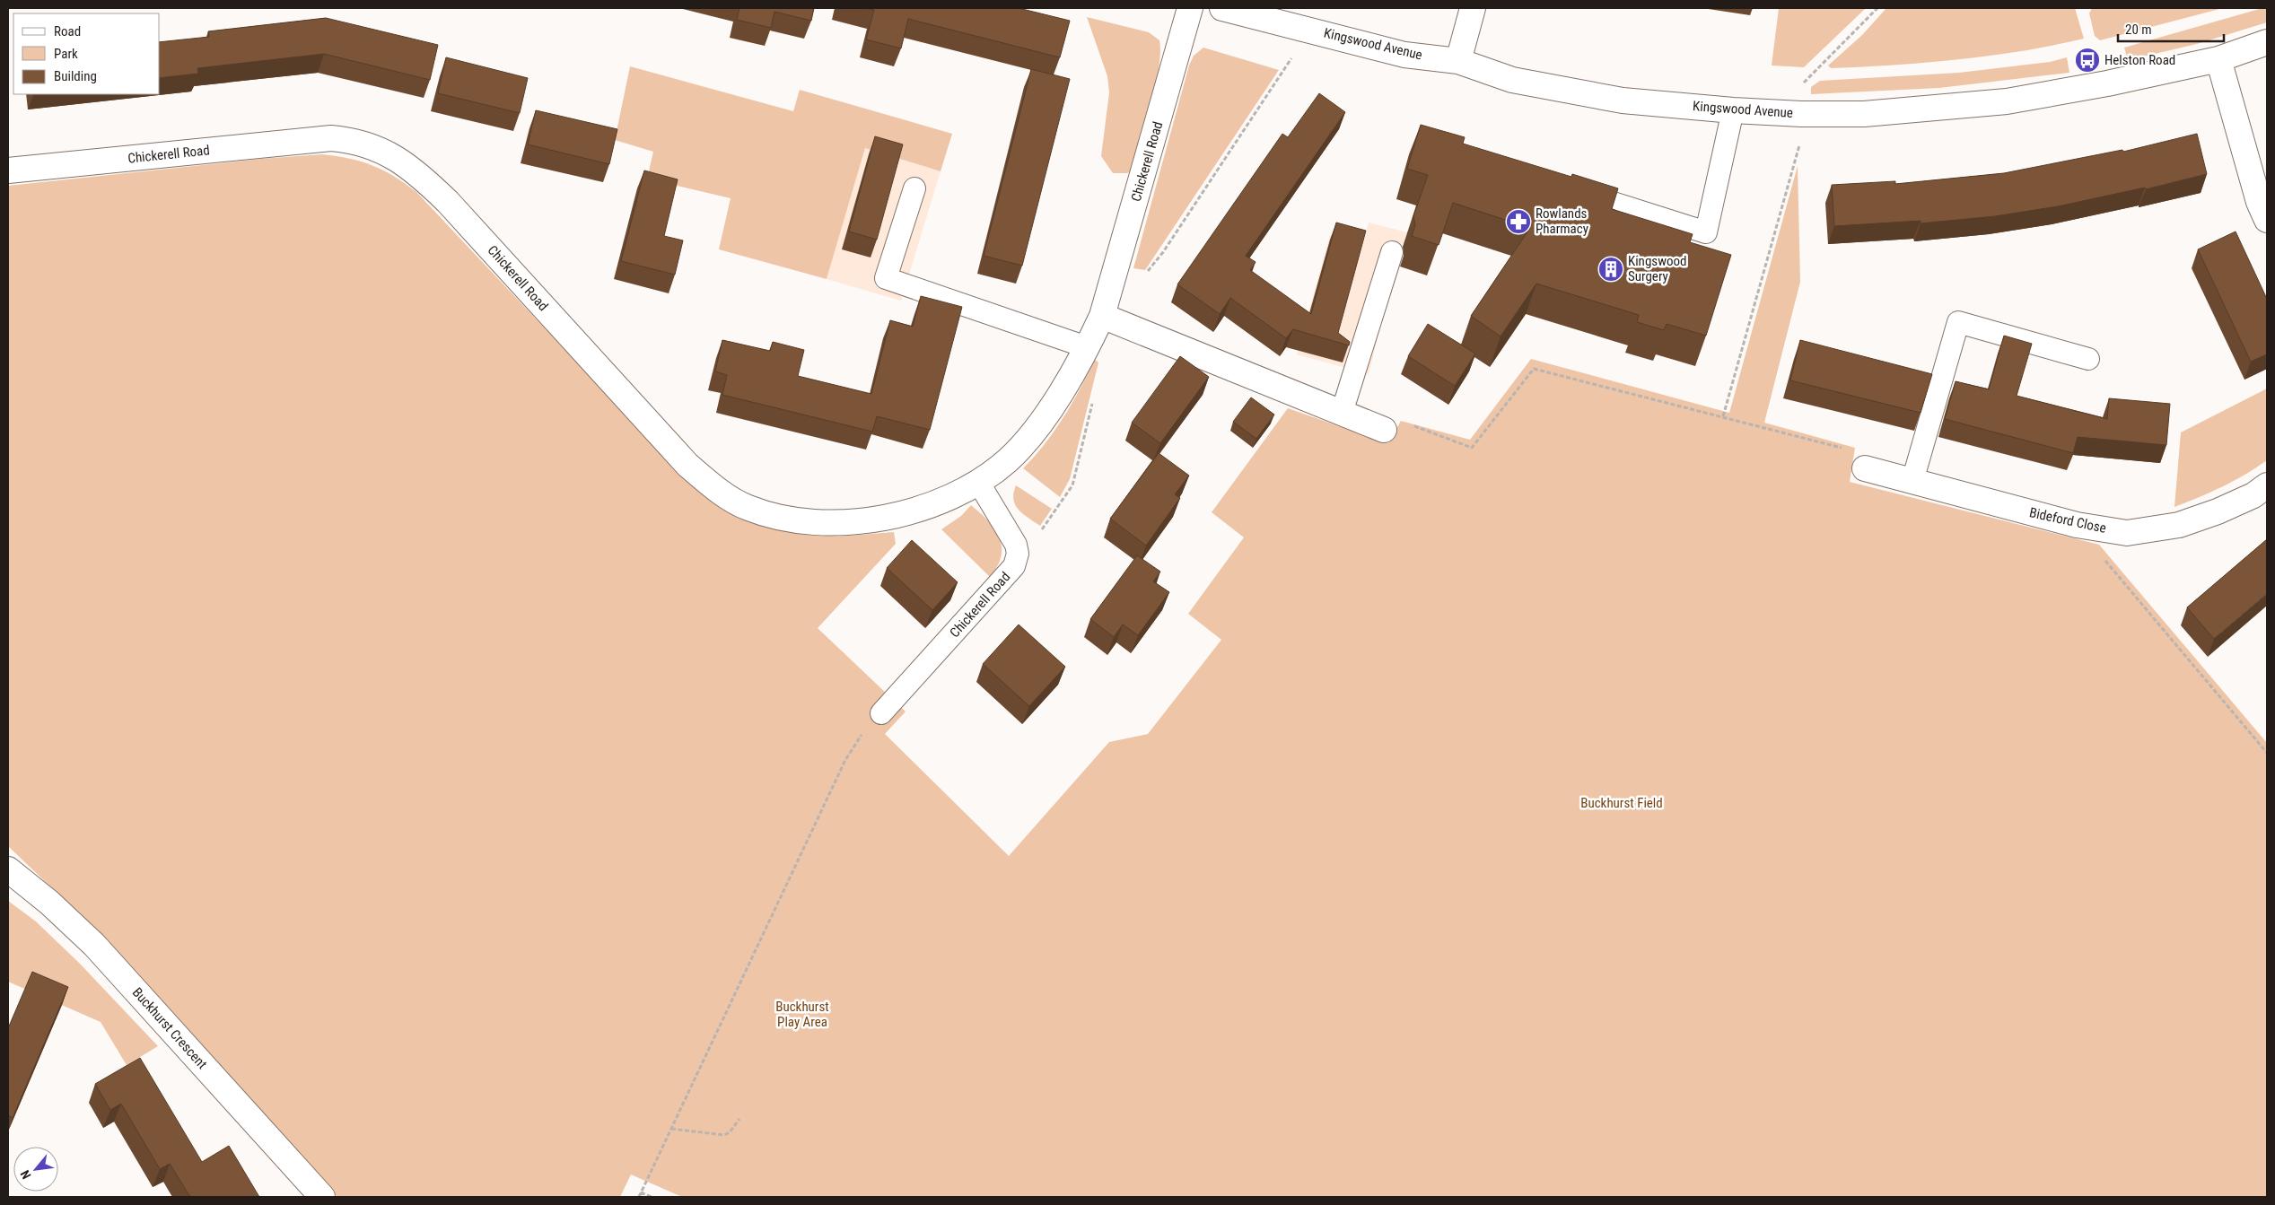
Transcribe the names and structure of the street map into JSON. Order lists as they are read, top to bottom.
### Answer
{
  "streets": {
    "street": [
      "Kingswood Avenue",
      "Chickerell Road",
      "Bideford Close",
      "Buckhurst Crescent"
    ]
  },
  "parks": ["Buckhurst Field", "Buckhurst Play Area"],
  "places": {
    "bus stop": ["Helston Road"],
    "pharmacy": ["Rowlands Pharmacy"],
    "building": ["Kingswood Surgery"]
  },
  "legend": ["Road", "Park", "Building"],
  "scale_bar": "20 m",
  "north": "bottom left"
}
